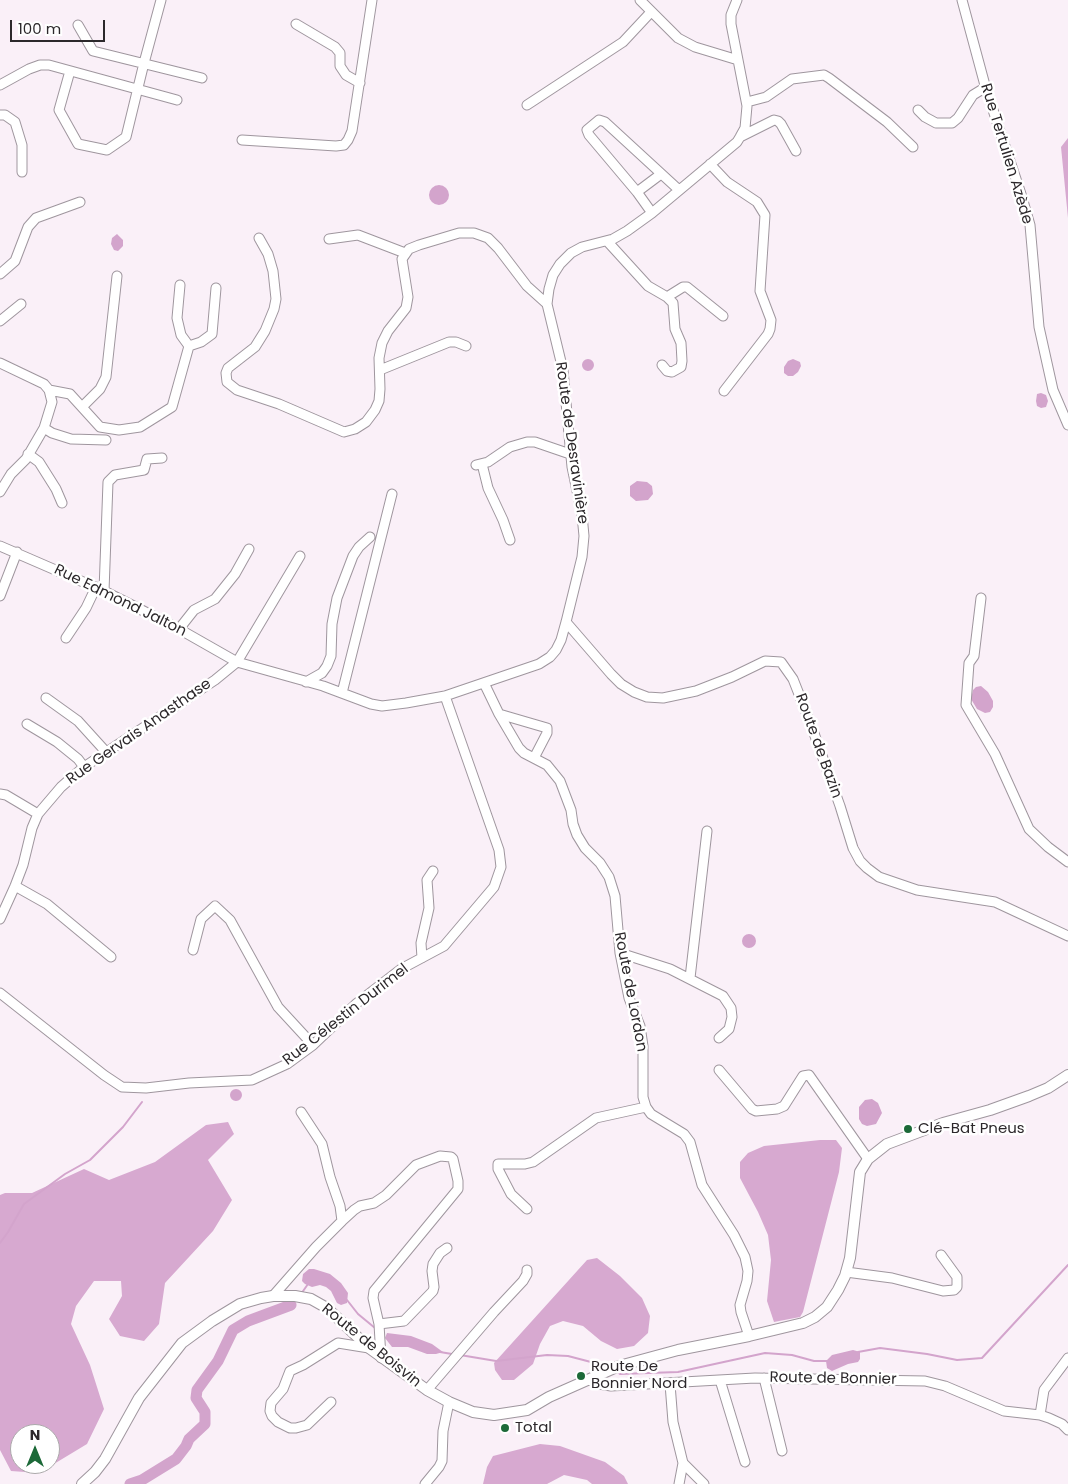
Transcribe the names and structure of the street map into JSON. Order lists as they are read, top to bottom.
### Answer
{
  "streets": {
    "main road": ["Route de Boisvin"],
    "street": [
      "Rue Tertulien Azède",
      "Route de Desravinière",
      "Rue Edmond Jalton",
      "Rue Gervais Anasthase",
      "Route de Bazin",
      "Route de Lordon",
      "Rue Célestin Durimel",
      "Route de Bonnier"
    ]
  },
  "crossings": [
    ["Route de Desravinière", "Rue Edmond Jalton"],
    ["Route de Desravinière", "Rue Gervais Anasthase"],
    ["Route de Desravinière", "Route de Bazin"],
    ["Route de Desravinière", "Route de Lordon"],
    ["Route de Desravinière", "Rue Célestin Durimel"],
    ["Rue Edmond Jalton", "Rue Gervais Anasthase"],
    ["Route de Boisvin", "Route de Bonnier"]
  ],
  "places": ["Clé-Bat Pneus", "Route De Bonnier Nord", "Total"],
  "scale_bar": "100 m",
  "north": "top"
}
